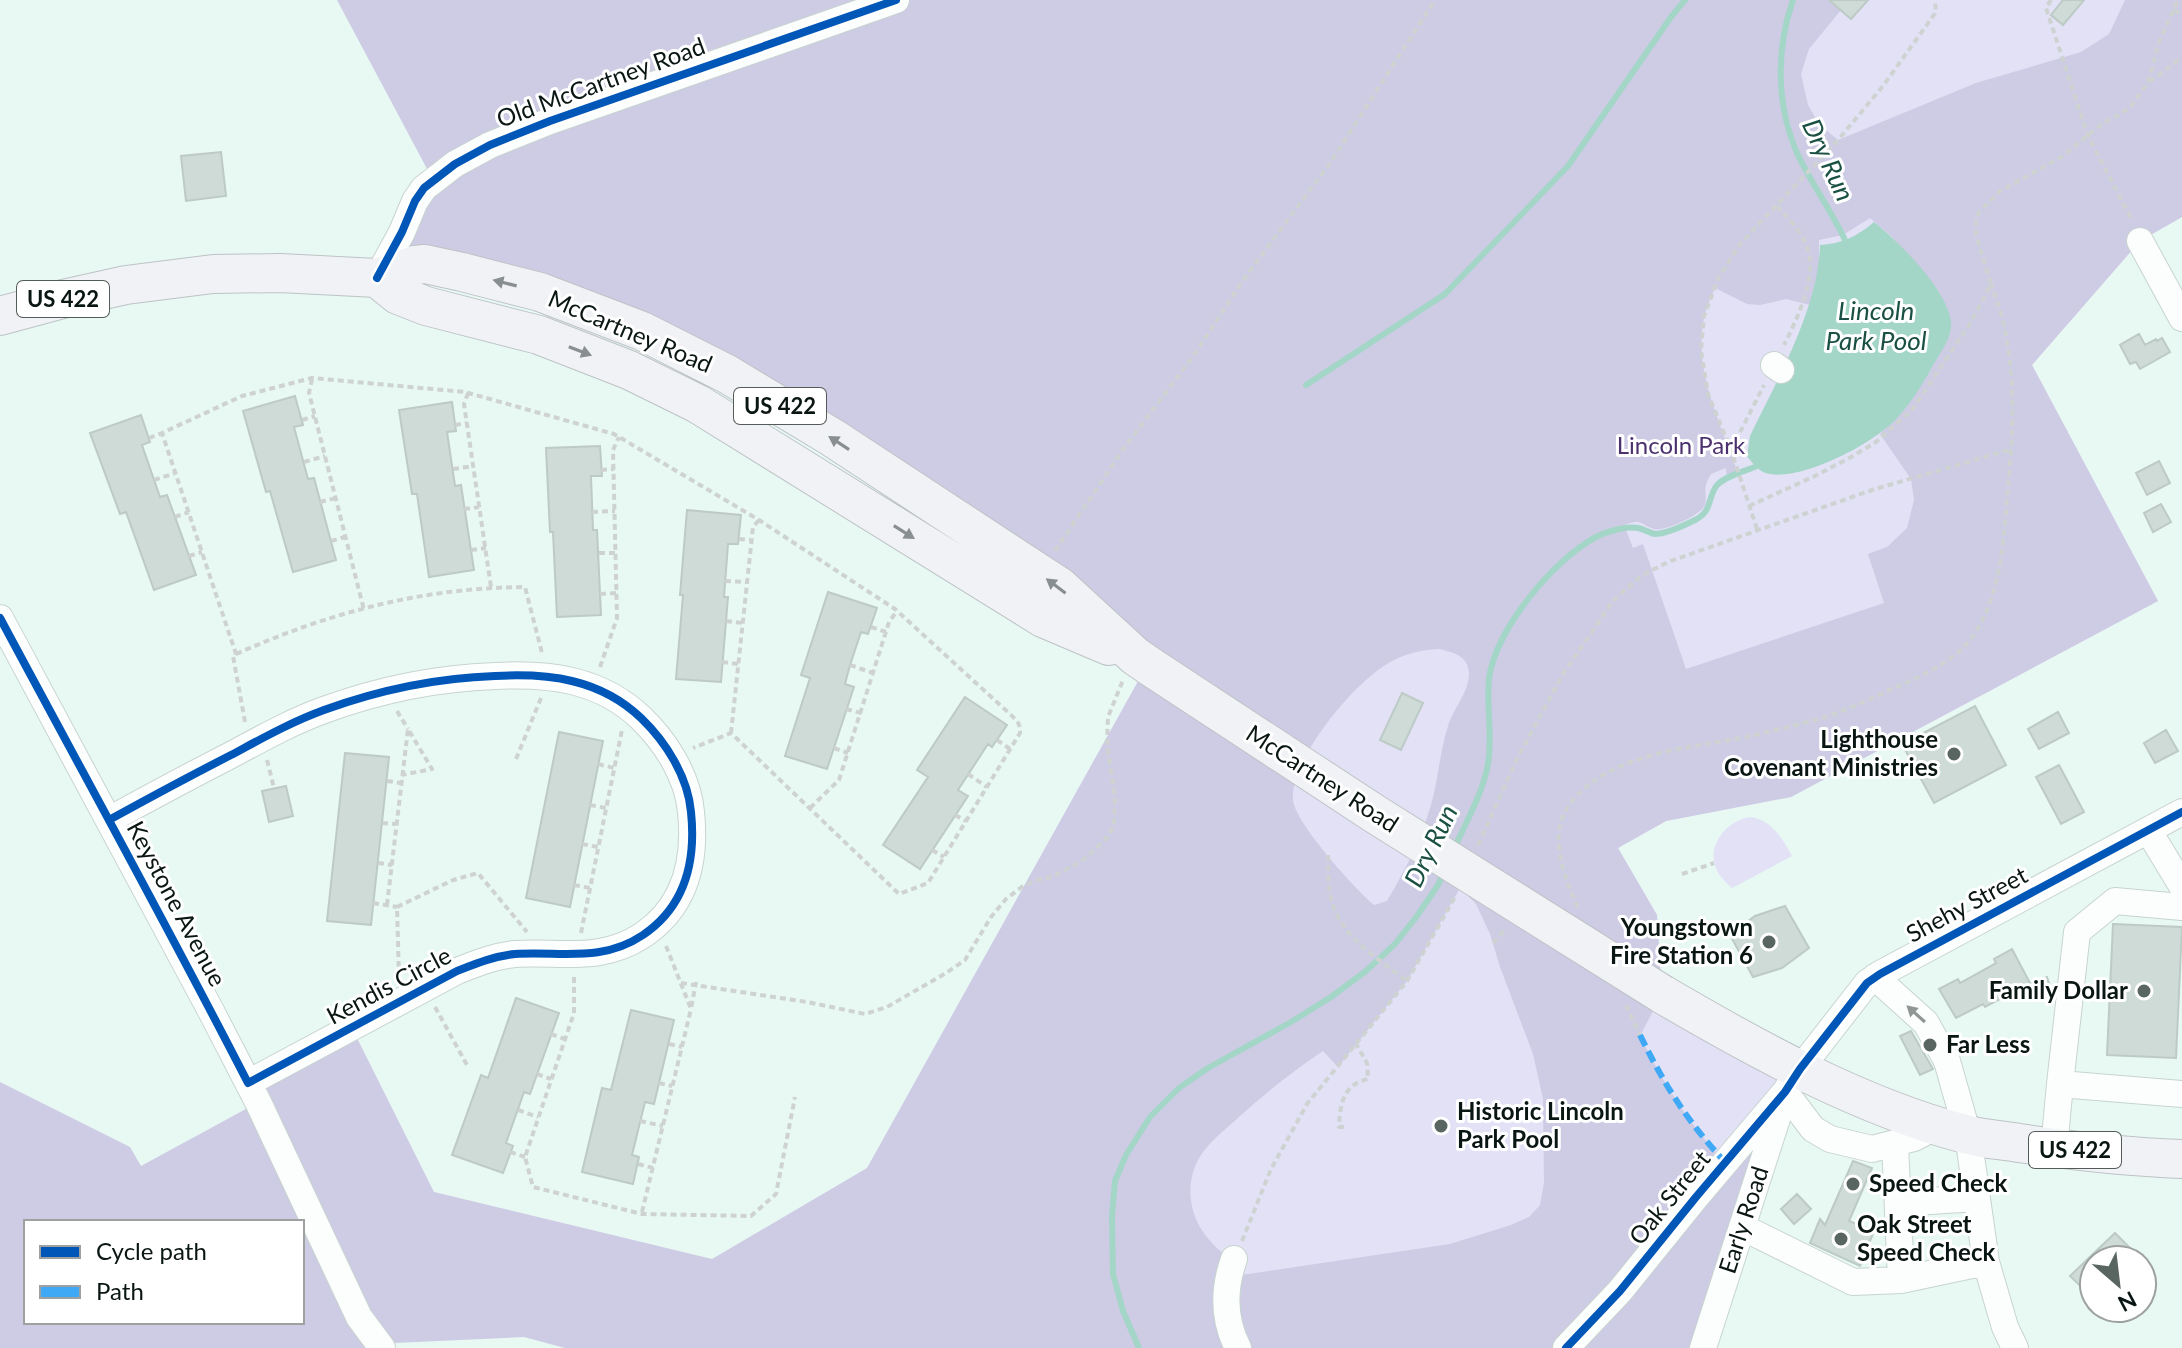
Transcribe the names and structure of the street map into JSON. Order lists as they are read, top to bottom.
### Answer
{
  "streets": {
    "highway": ["US 422", "McCartney Road"],
    "street": [
      "Old McCartney Road",
      "Keystone Avenue",
      "Shehy Street",
      "Kendis Circle",
      "Oak Street",
      "Early Road"
    ]
  },
  "crossings": [
    ["Old McCartney Road", "McCartney Road"],
    ["US 422", "McCartney Road"],
    ["US 422", "Shehy Street"],
    ["US 422", "Oak Street"],
    ["US 422", "Early Road"],
    ["McCartney Road", "Shehy Street"],
    ["McCartney Road", "Oak Street"],
    ["McCartney Road", "Early Road"],
    ["Keystone Avenue", "Kendis Circle"],
    ["Shehy Street", "Oak Street"],
    ["Shehy Street", "Early Road"],
    ["Oak Street", "Early Road"]
  ],
  "water": ["Dry Run", "Lincoln Park Pool"],
  "parks": ["Lincoln Park"],
  "places": [
    "Lighthouse Covenant Ministries",
    "Youngstown Fire Station 6",
    "Family Dollar",
    "Far Less",
    "Historic Lincoln Park Pool",
    "Speed Check",
    "Oak Street Speed Check"
  ],
  "legend": ["Cycle path", "Path"],
  "north": "bottom right"
}
